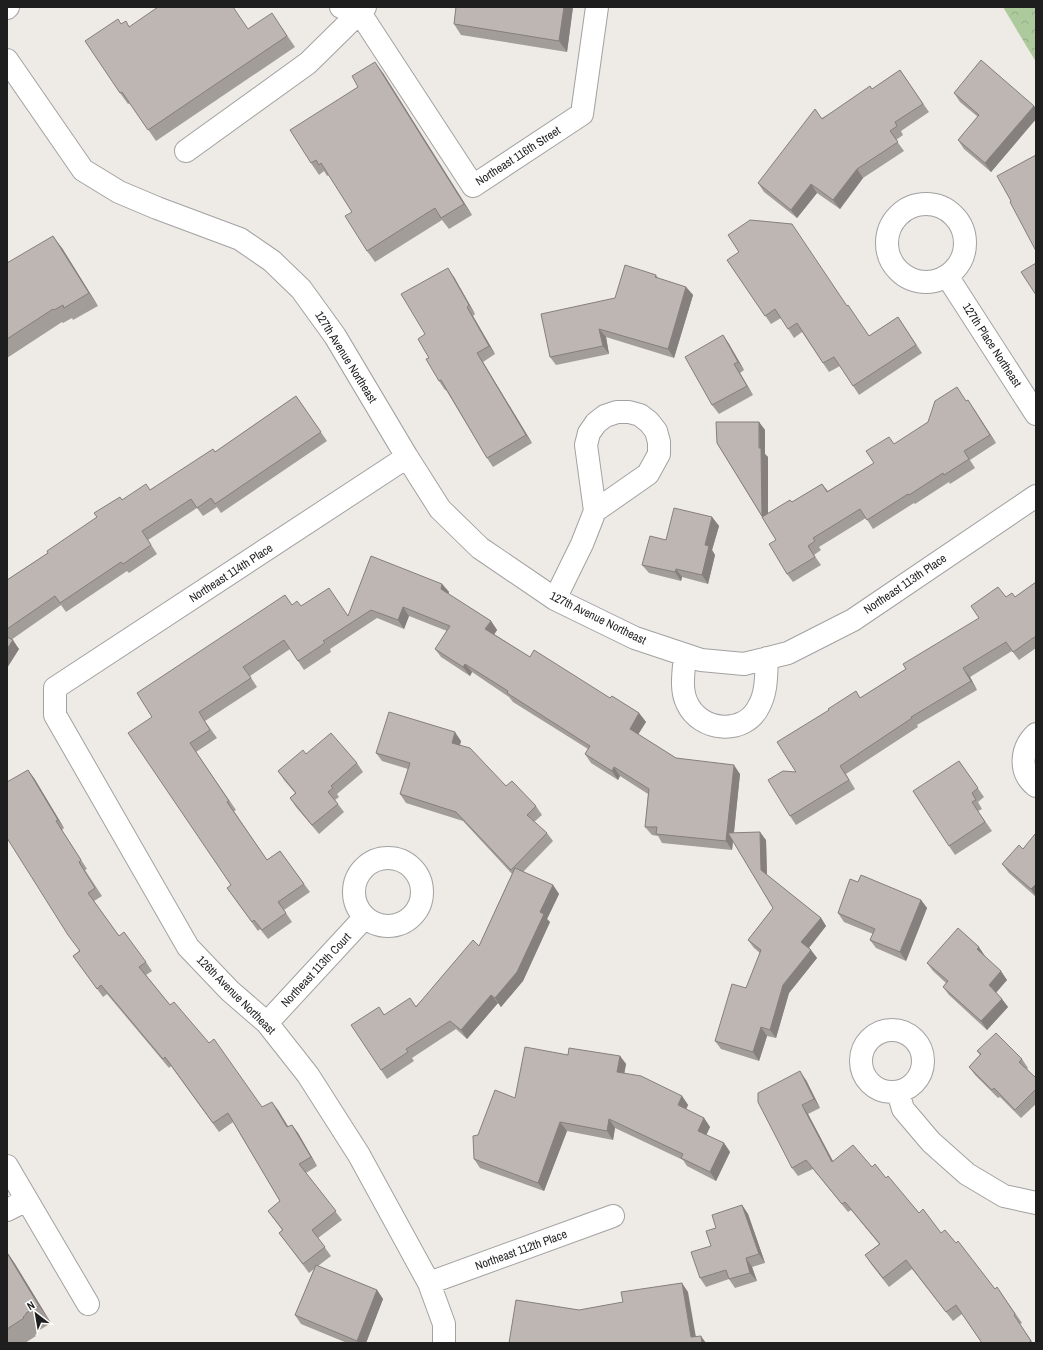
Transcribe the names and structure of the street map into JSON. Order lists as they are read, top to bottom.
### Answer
{
  "streets": {
    "street": [
      "Northeast 116th Street",
      "127th Place Northeast",
      "127th Avenue Northeast",
      "Northeast 114th Place",
      "Northeast 113th Place",
      "Northeast 113th Court",
      "126th Avenue Northeast",
      "Northeast 112th Place"
    ]
  },
  "crossings": [
    ["127th Avenue Northeast", "Northeast 114th Place"],
    ["127th Avenue Northeast", "Northeast 113th Place"],
    ["Northeast 114th Place", "126th Avenue Northeast"],
    ["Northeast 113th Court", "126th Avenue Northeast"],
    ["126th Avenue Northeast", "Northeast 112th Place"]
  ],
  "north": "top left"
}
